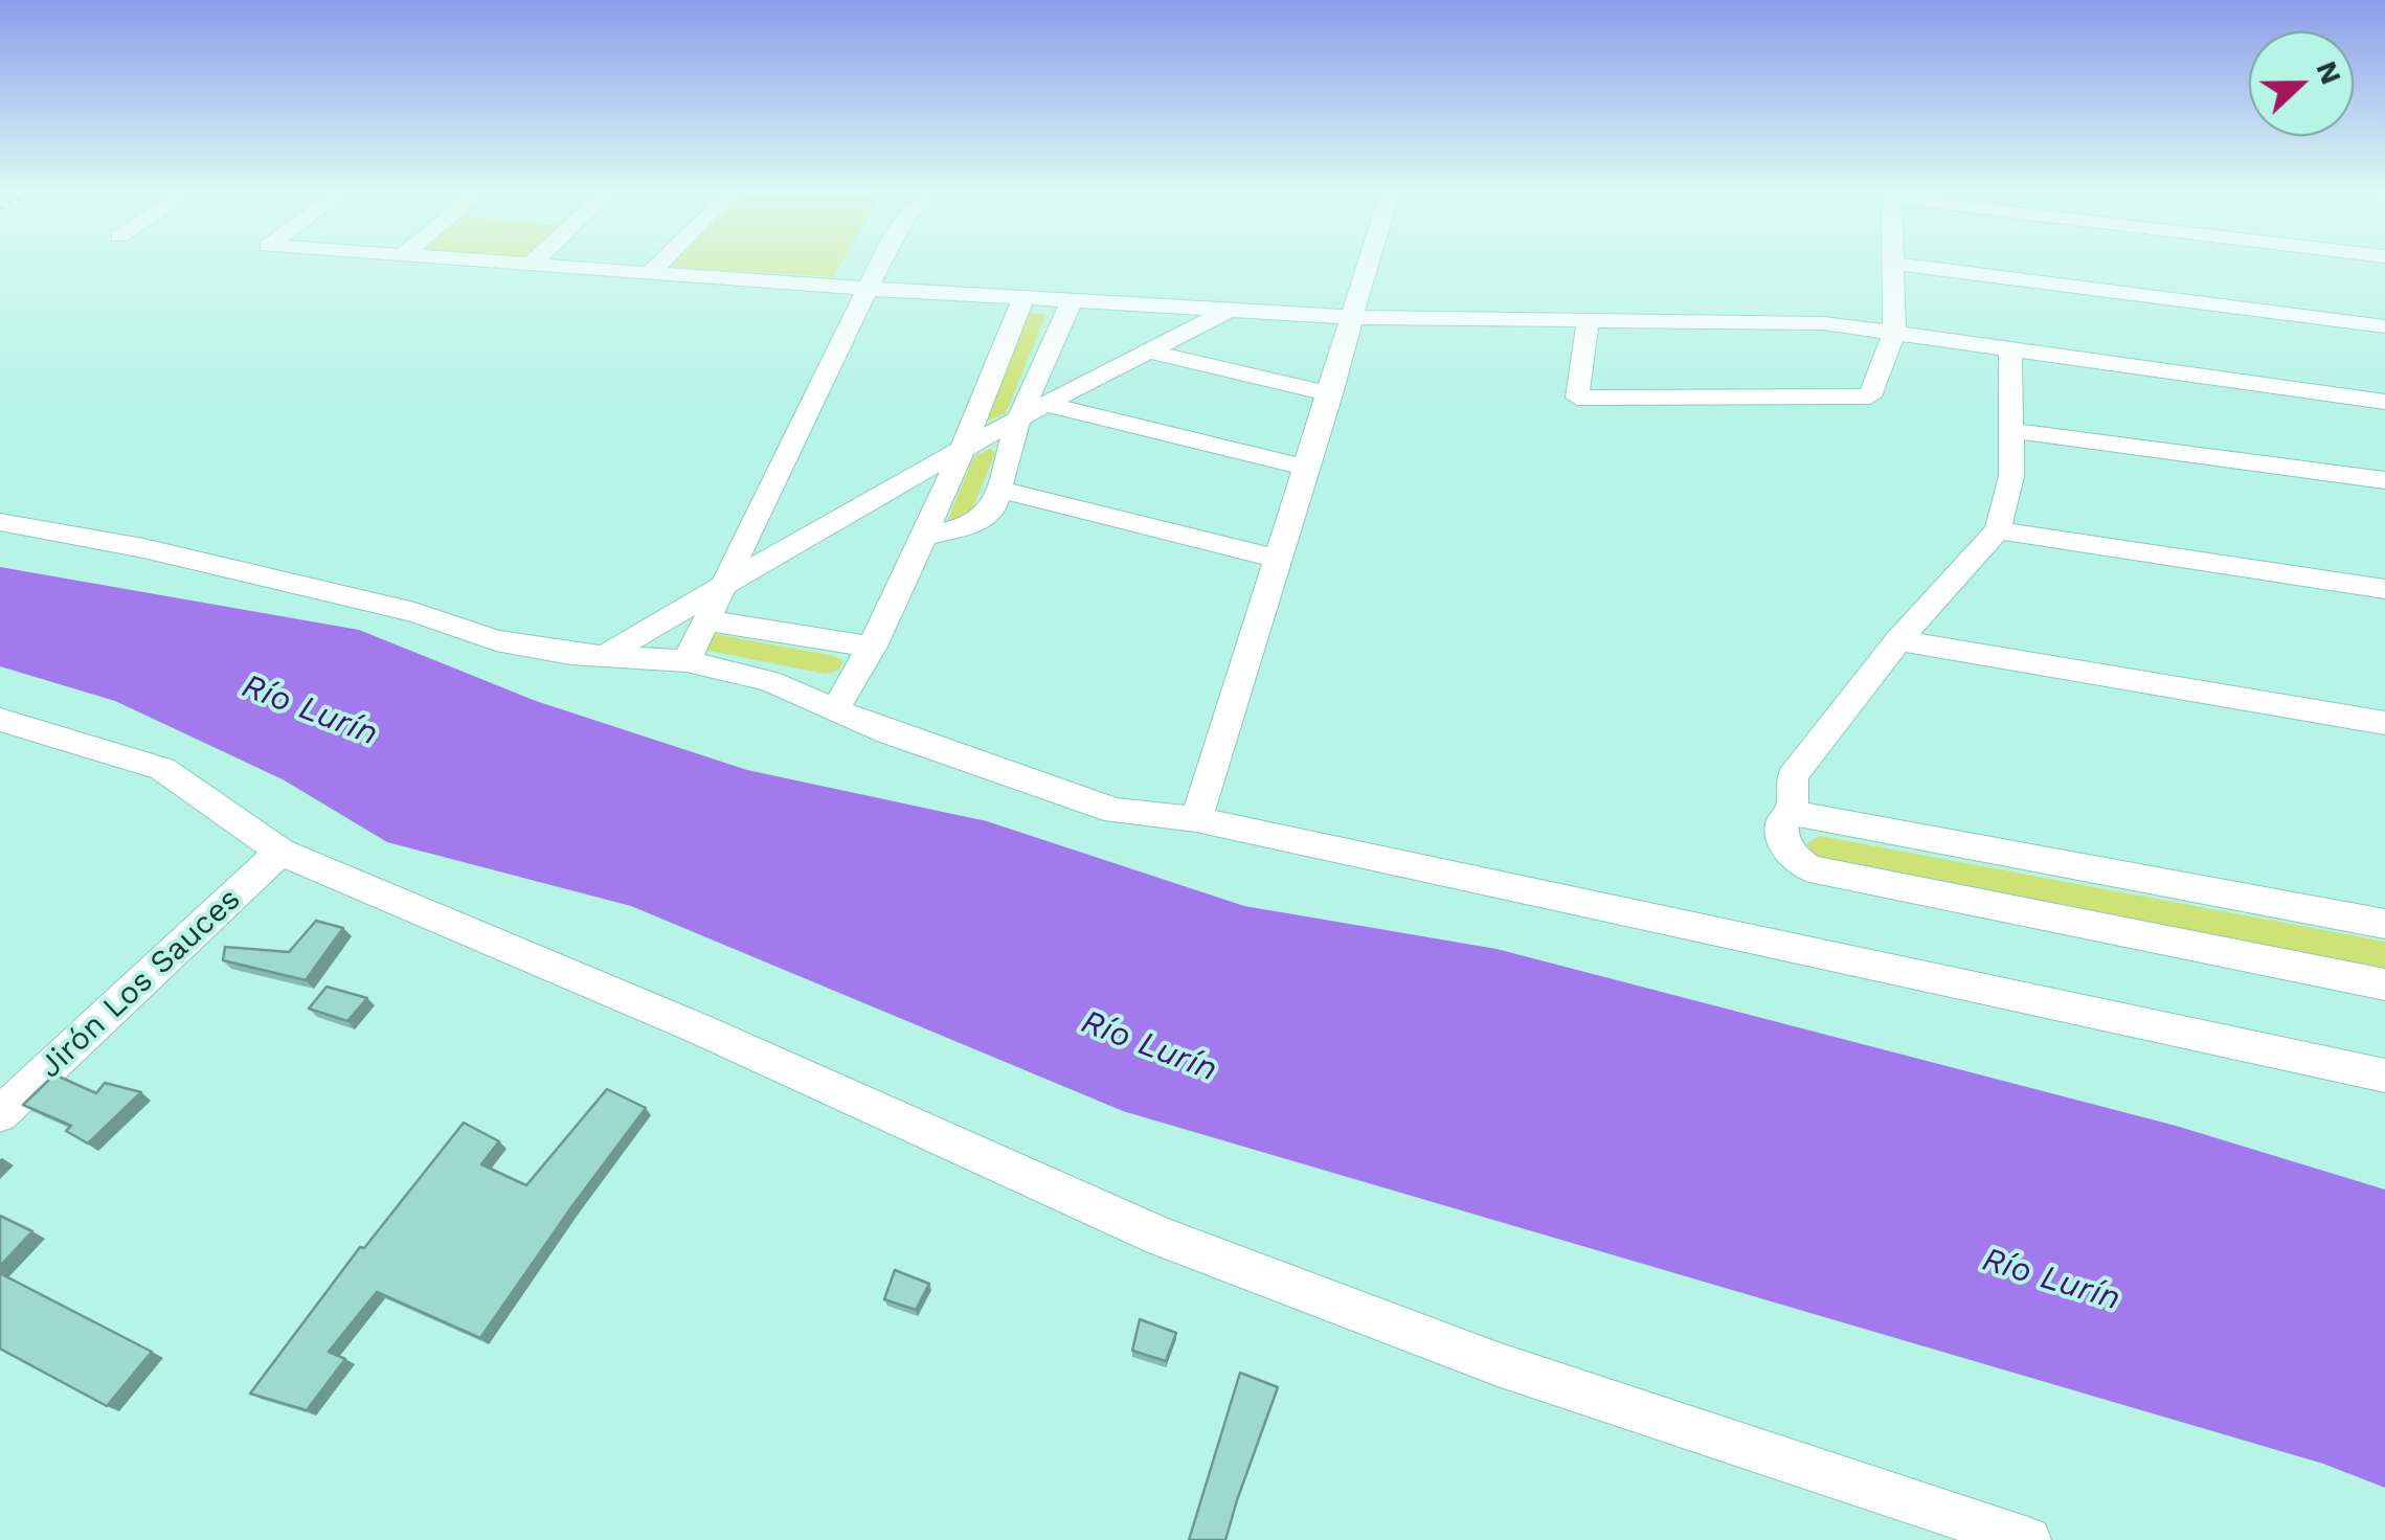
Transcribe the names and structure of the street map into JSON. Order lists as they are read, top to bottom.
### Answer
{
  "streets": {
    "street": ["Jirón Los Sauces"]
  },
  "water": ["Río Lurín"],
  "north": "right"
}
